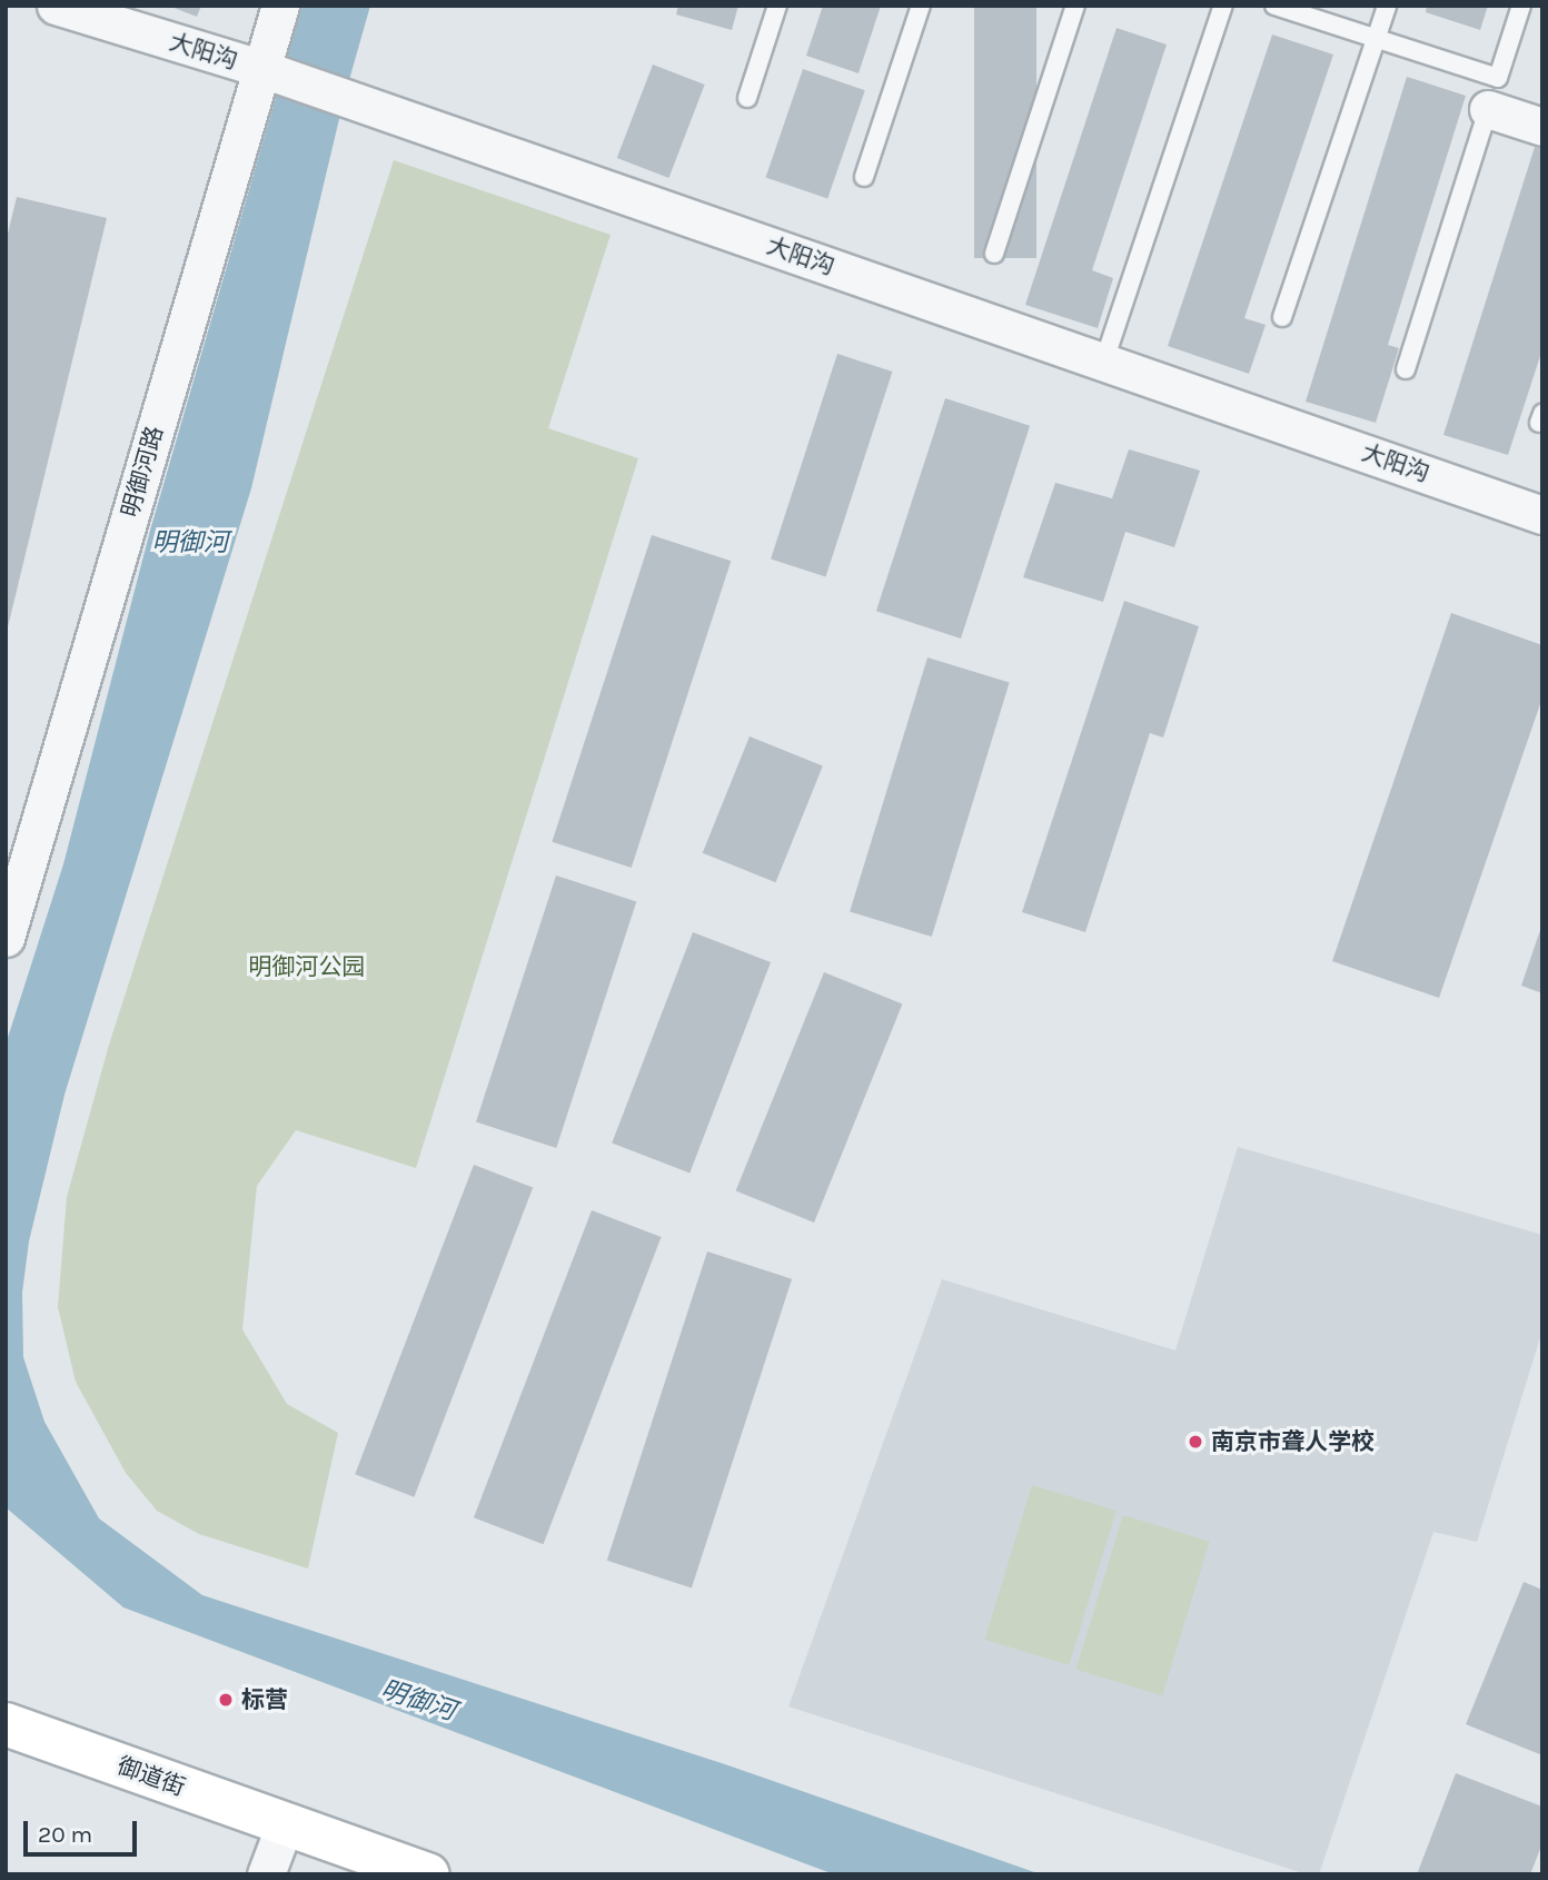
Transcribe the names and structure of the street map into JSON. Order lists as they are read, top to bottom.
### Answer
{
  "streets": {
    "main road": ["御道街"],
    "street": ["大阳沟", "明御河路"]
  },
  "crossings": [
    ["大阳沟", "明御河路"]
  ],
  "water": ["明御河"],
  "parks": ["明御河公园"],
  "places": ["南京市聋人学校", "标营"],
  "scale_bar": "20 m"
}
